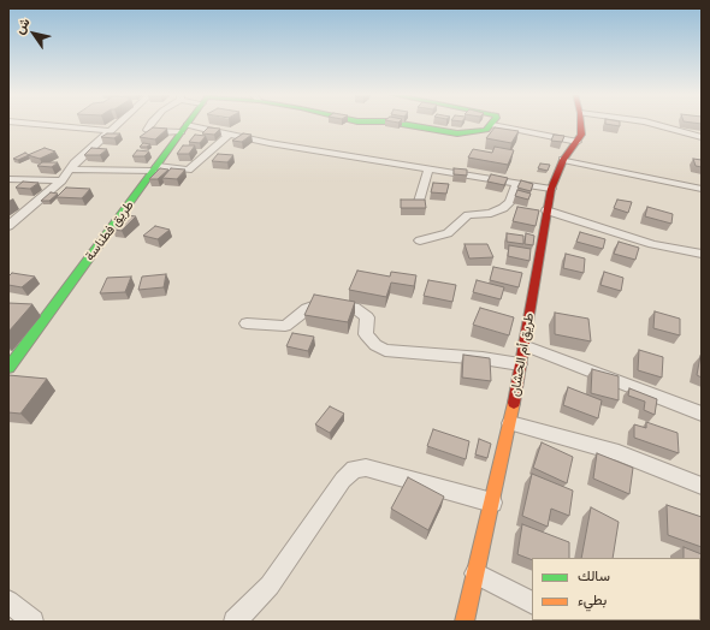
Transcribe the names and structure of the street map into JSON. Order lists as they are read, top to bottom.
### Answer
{
  "streets": {
    "street": ["طريق فطناسة", "طريق أم الحشان"]
  },
  "legend": ["سالك", "بطيء"],
  "north": "top left"
}
